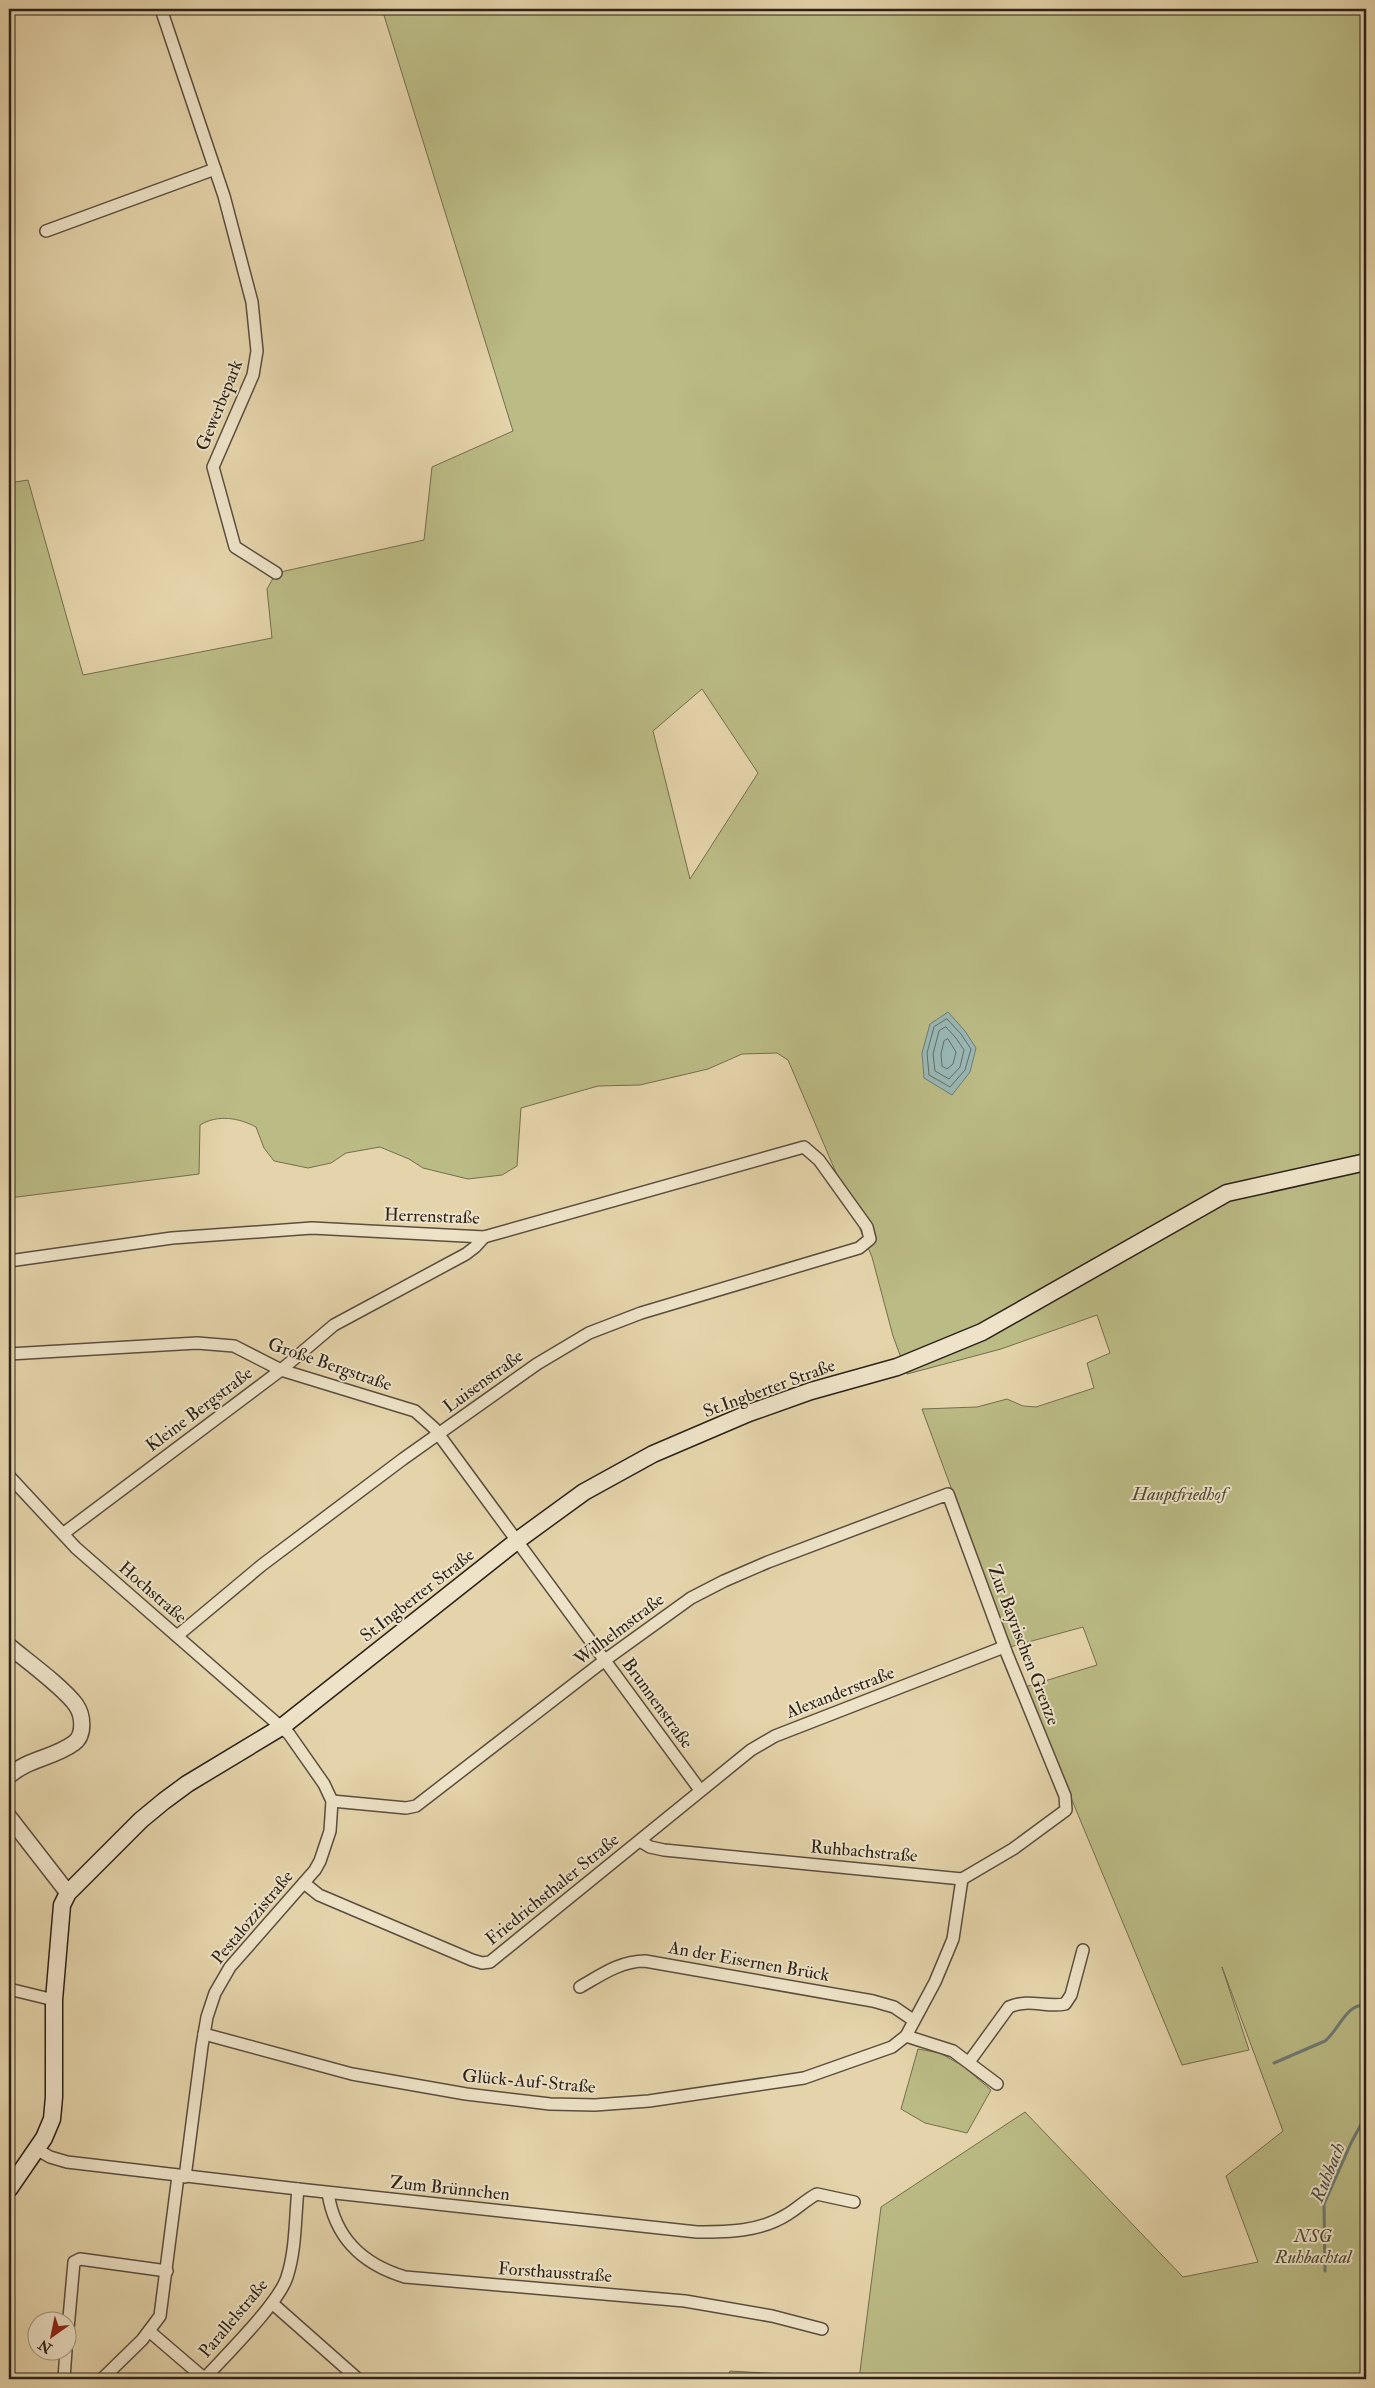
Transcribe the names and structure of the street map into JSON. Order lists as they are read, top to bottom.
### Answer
{
  "streets": {
    "main road": ["St.Ingberter Straße"],
    "street": [
      "Gewerbepark",
      "Herrenstraße",
      "Große Bergstraße",
      "Luisenstraße",
      "Kleine Bergstraße",
      "Hochstraße",
      "Wilhelmstraße",
      "Zur Bayrischen Grenze",
      "Alexanderstraße",
      "Brunnenstraße",
      "Ruhbachstraße",
      "Friedrichsthaler Straße",
      "Pestalozzistraße",
      "An der Eisernen Brück",
      "Glück-Auf-Straße",
      "Zum Brünnchen",
      "Forsthausstraße",
      "Parallelstraße"
    ]
  },
  "crossings": [
    ["Herrenstraße", "Luisenstraße"],
    ["Herrenstraße", "Kleine Bergstraße"],
    ["Große Bergstraße", "Luisenstraße"],
    ["Große Bergstraße", "St.Ingberter Straße"],
    ["Große Bergstraße", "Kleine Bergstraße"],
    ["Große Bergstraße", "Brunnenstraße"],
    ["Luisenstraße", "Hochstraße"],
    ["St.Ingberter Straße", "Hochstraße"],
    ["St.Ingberter Straße", "Brunnenstraße"],
    ["St.Ingberter Straße", "Zum Brünnchen"],
    ["Kleine Bergstraße", "Hochstraße"],
    ["Wilhelmstraße", "Zur Bayrischen Grenze"],
    ["Wilhelmstraße", "Brunnenstraße"],
    ["Wilhelmstraße", "Pestalozzistraße"],
    ["Zur Bayrischen Grenze", "Alexanderstraße"],
    ["Zur Bayrischen Grenze", "Ruhbachstraße"],
    ["Alexanderstraße", "Brunnenstraße"],
    ["Alexanderstraße", "Friedrichsthaler Straße"],
    ["Brunnenstraße", "Friedrichsthaler Straße"],
    ["Ruhbachstraße", "Friedrichsthaler Straße"],
    ["Friedrichsthaler Straße", "Pestalozzistraße"],
    ["Pestalozzistraße", "Glück-Auf-Straße"],
    ["Pestalozzistraße", "Zum Brünnchen"],
    ["Zum Brünnchen", "Forsthausstraße"],
    ["Zum Brünnchen", "Parallelstraße"]
  ],
  "water": ["Ruhbach"],
  "parks": ["Hauptfriedhof", "NSG Ruhbachtal"],
  "north": "bottom left"
}
